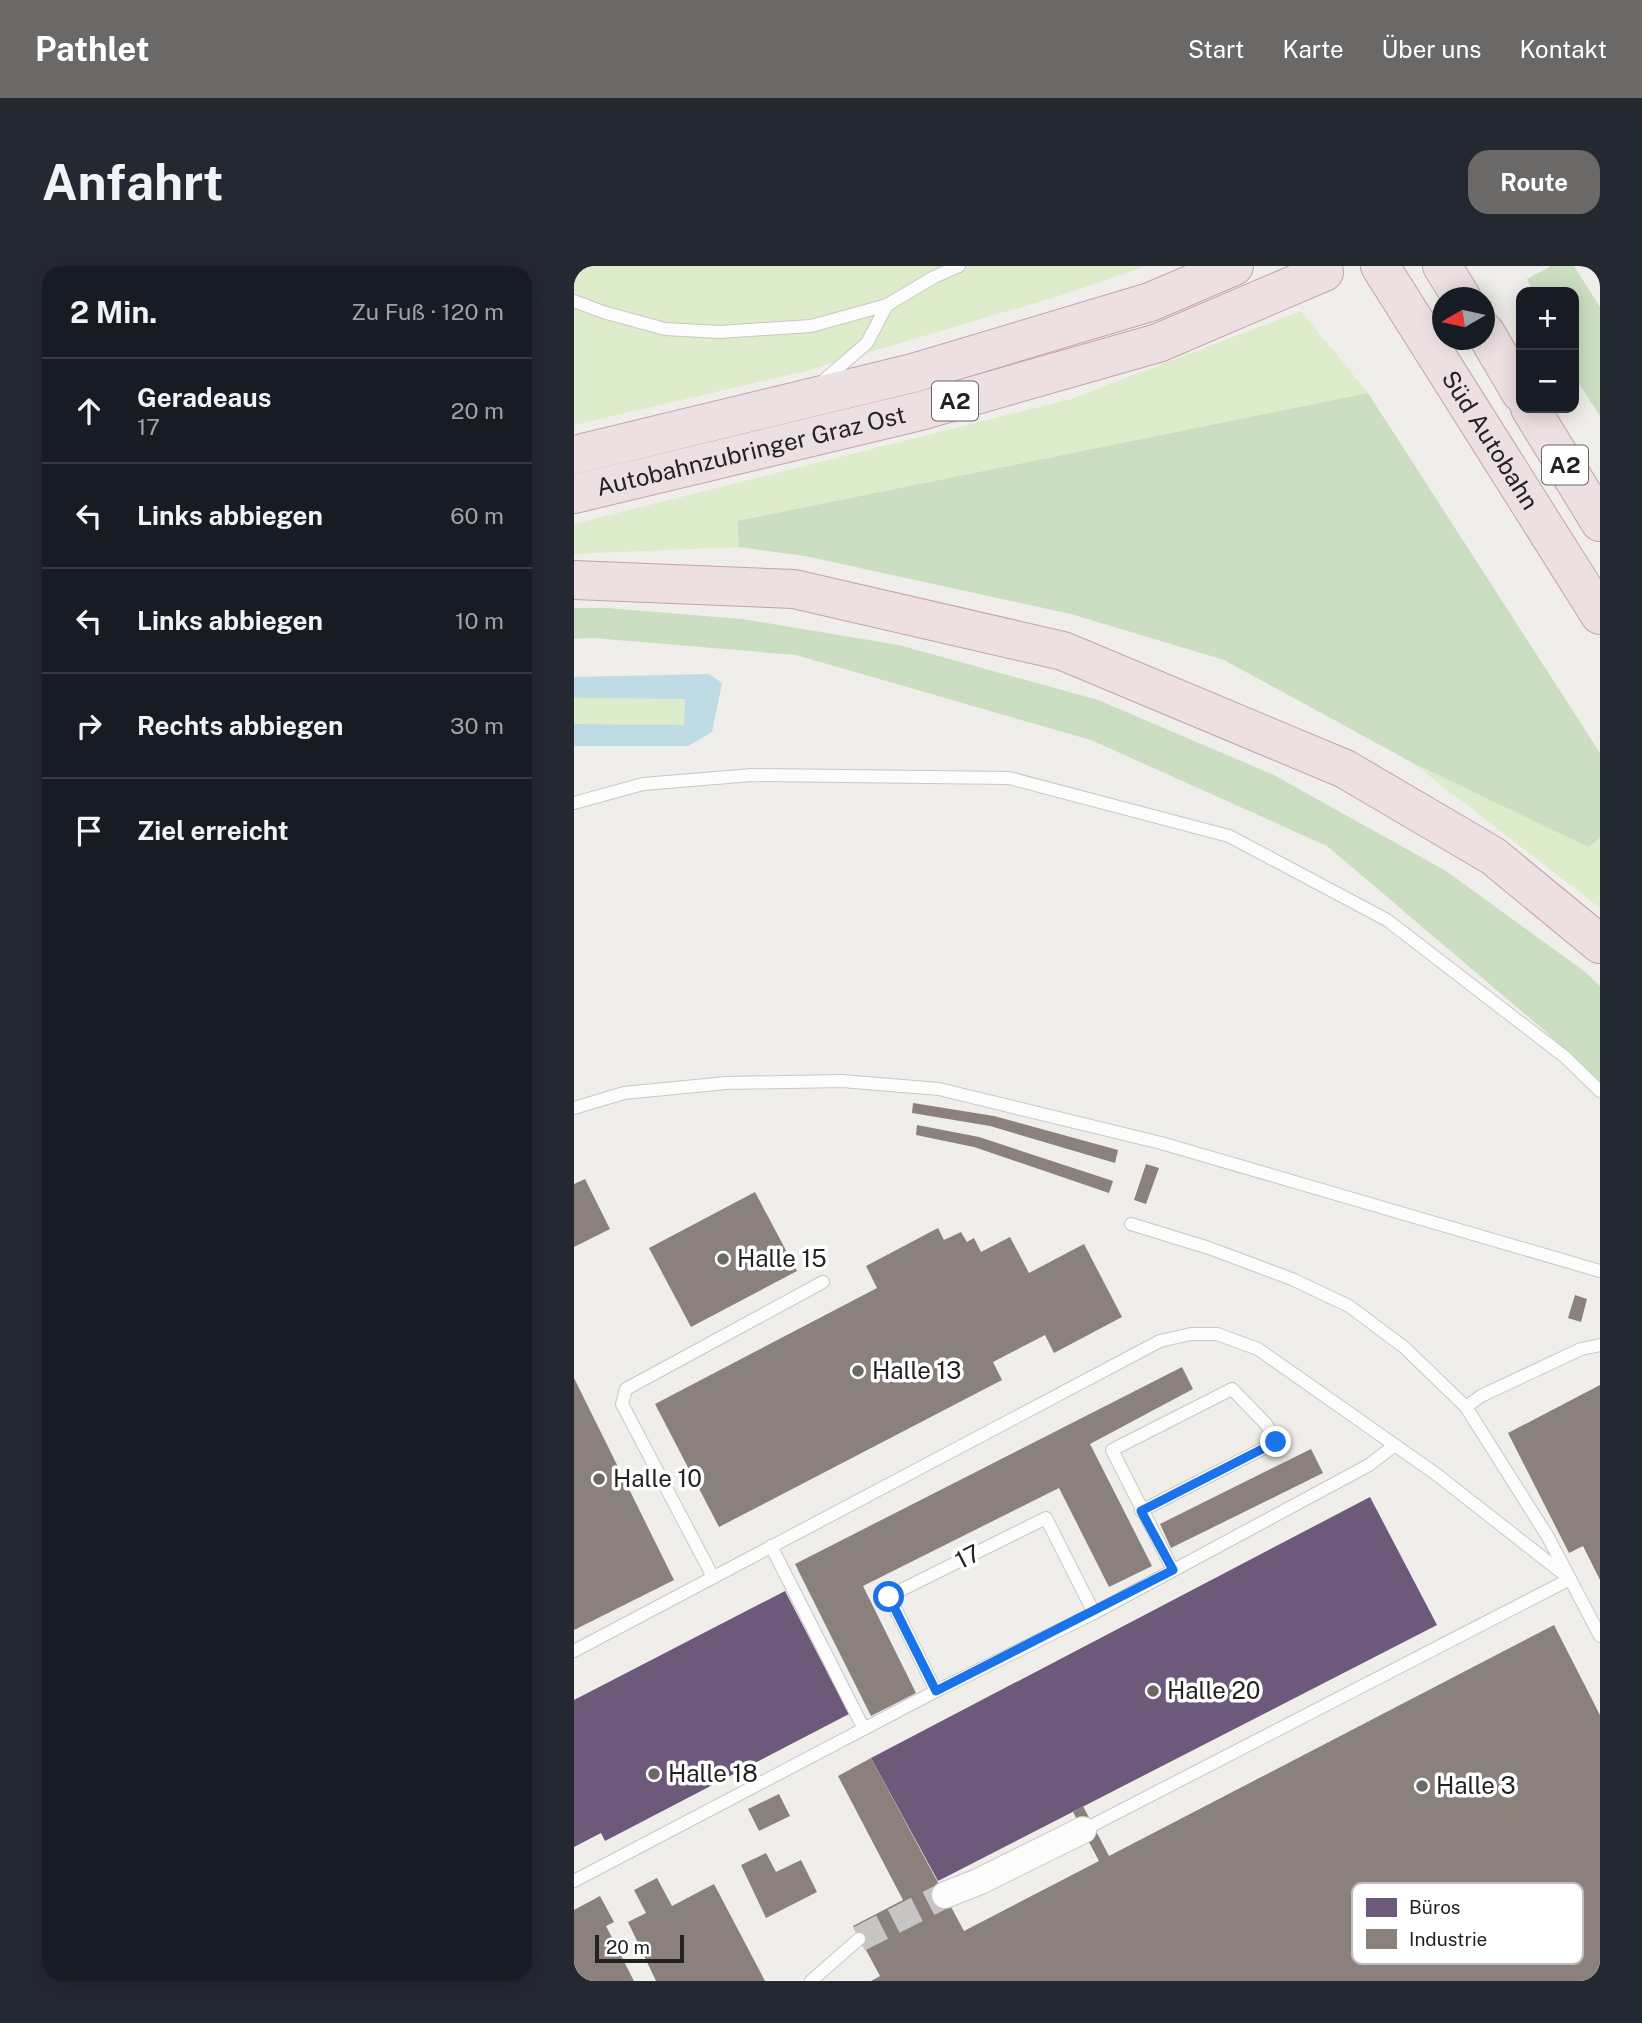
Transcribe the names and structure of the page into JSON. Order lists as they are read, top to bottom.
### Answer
{
  "streets": {
    "highway": ["A2", "Süd Autobahn", "Autobahnzubringer Graz Ost"],
    "lane": ["17"]
  },
  "places": [
    "Halle 15",
    "Halle 13",
    "Halle 10",
    "Halle 20",
    "Halle 18",
    "Halle 3"
  ],
  "legend": ["Büros", "Industrie"],
  "scale_bar": "20 m",
  "north": "left",
  "page": {
    "header": "Pathlet",
    "nav": [
      "Start",
      "Karte",
      "Über uns",
      "Kontakt"
    ],
    "buttons": "Route",
    "title": "Anfahrt",
    "heading": ["2 Min.", "Zu Fuß · 120 m"],
    "map_buttons": ["+", "−"],
    "list": [
      ["Geradeaus", "17", "20 m"],
      ["Links abbiegen", "60 m"],
      ["Links abbiegen", "10 m"],
      ["Rechts abbiegen", "30 m"],
      "Ziel erreicht"
    ],
    "scale": "20 m"
  }
}
